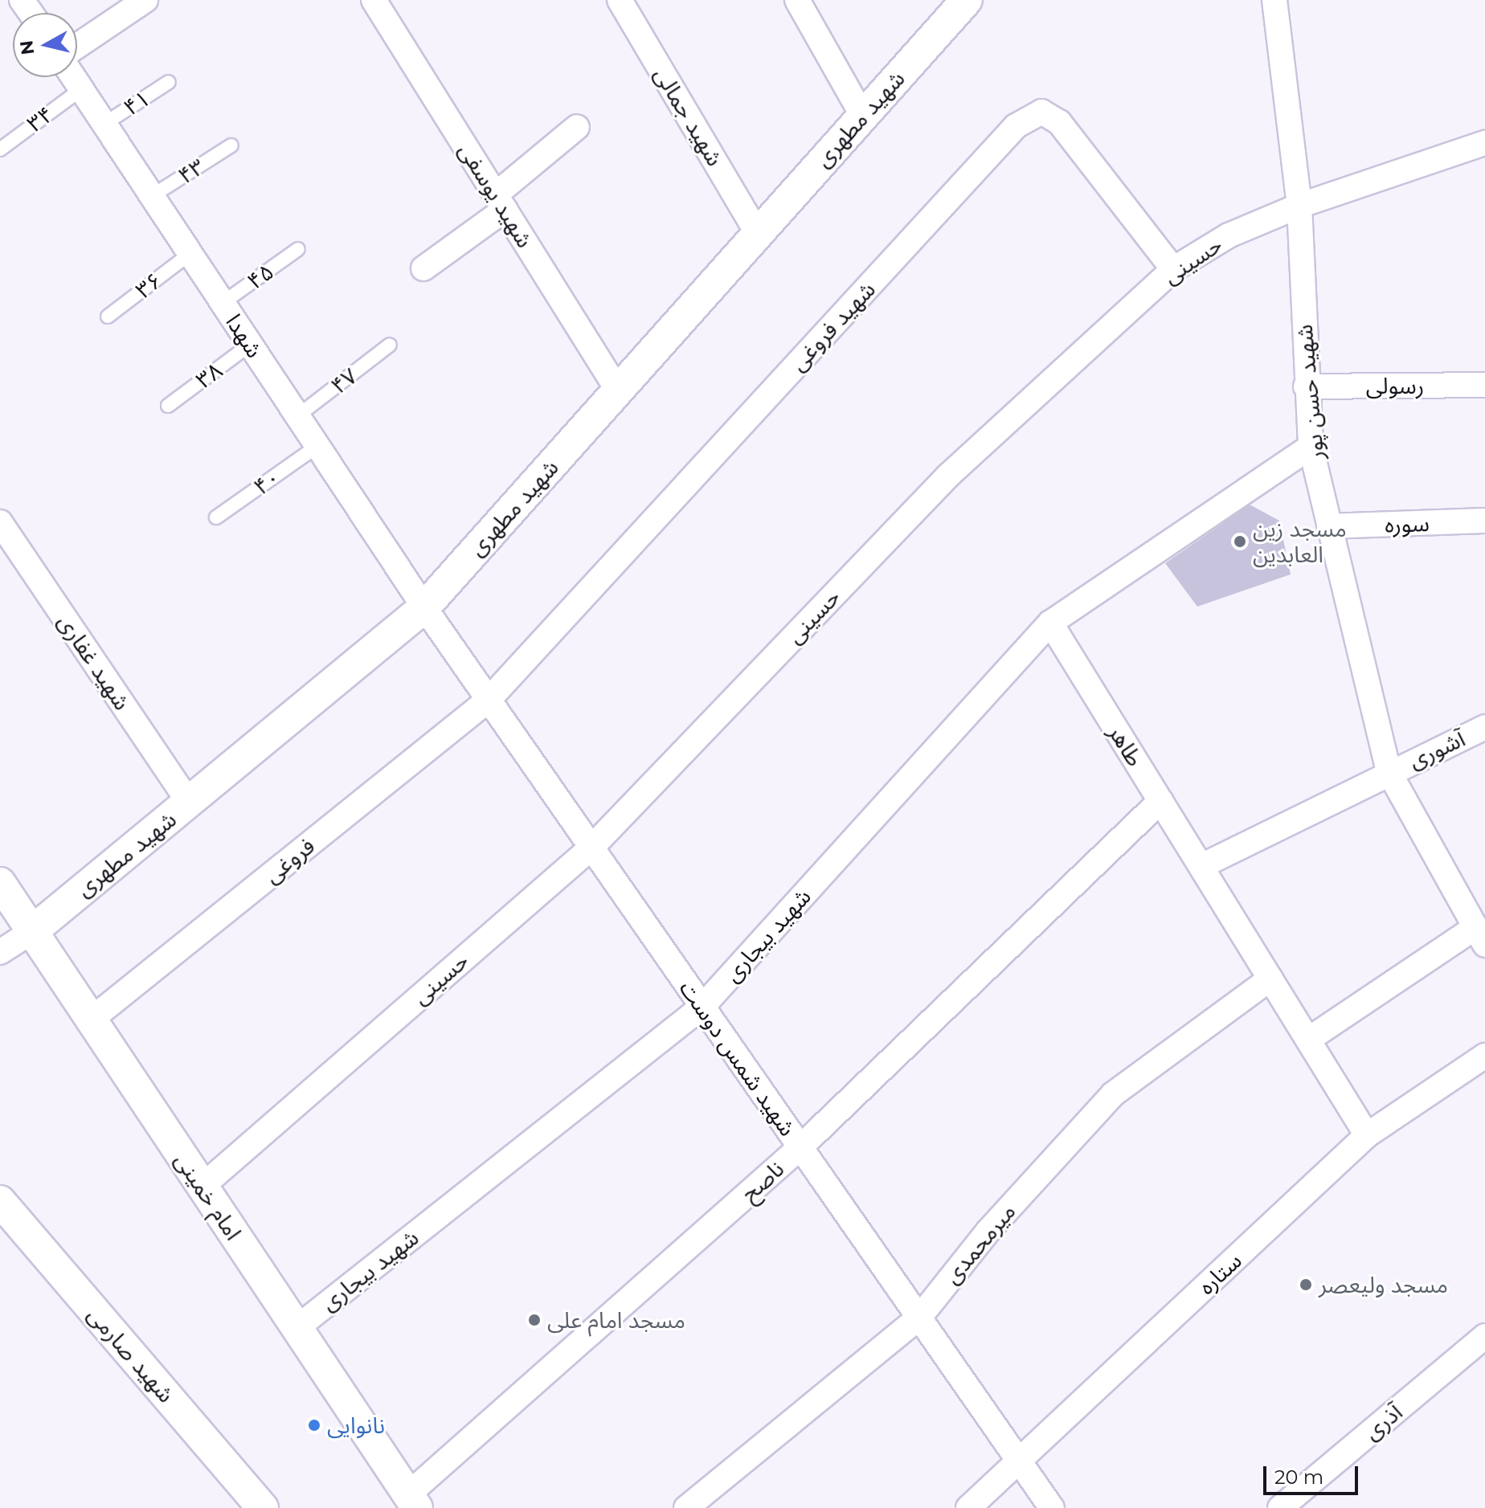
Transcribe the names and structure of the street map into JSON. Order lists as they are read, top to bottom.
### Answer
{
  "streets": {
    "street": [
      "شهید جمالی",
      "شهید مطهری",
      "شهید یوسفی",
      "حسینی",
      "شهید فروغی",
      "شهدا",
      "رسولی",
      "شهید حسن پور",
      "سوره",
      "شهید غفاری",
      "طاهر",
      "آشوری",
      "فروغی",
      "شهید بیجاری",
      "شهید شمس دوست",
      "ناصح",
      "امام خمینی",
      "میرمحمدی",
      "ستاره",
      "شهید صارمی",
      "آذری"
    ],
    "lane": [
      "۴۱",
      "۳۴",
      "۴۳",
      "۴۵",
      "۳۶",
      "۳۸",
      "۴۷",
      "۴۰"
    ]
  },
  "crossings": [
    ["۴۱", "شهدا"],
    ["شهید جمالی", "شهید مطهری"],
    ["۳۴", "شهدا"],
    ["شهید مطهری", "شهید یوسفی"],
    ["شهید مطهری", "شهدا"],
    ["شهید مطهری", "شهید غفاری"],
    ["شهید مطهری", "شهید شمس دوست"],
    ["شهید مطهری", "امام خمینی"],
    ["۴۳", "شهدا"],
    ["حسینی", "شهید فروغی"],
    ["حسینی", "شهید حسن پور"],
    ["حسینی", "شهید شمس دوست"],
    ["حسینی", "امام خمینی"],
    ["۴۵", "شهدا"],
    ["۳۶", "شهدا"],
    ["شهید فروغی", "فروغی"],
    ["شهید فروغی", "شهید شمس دوست"],
    ["شهدا", "۳۸"],
    ["شهدا", "۴۷"],
    ["شهدا", "۴۰"],
    ["شهدا", "شهید شمس دوست"],
    ["رسولی", "شهید حسن پور"],
    ["شهید حسن پور", "سوره"],
    ["شهید حسن پور", "آشوری"],
    ["طاهر", "آشوری"],
    ["طاهر", "شهید بیجاری"],
    ["طاهر", "ناصح"],
    ["طاهر", "میرمحمدی"],
    ["طاهر", "ستاره"],
    ["فروغی", "شهید شمس دوست"],
    ["فروغی", "امام خمینی"],
    ["شهید بیجاری", "شهید شمس دوست"],
    ["شهید بیجاری", "امام خمینی"],
    ["شهید شمس دوست", "ناصح"],
    ["شهید شمس دوست", "میرمحمدی"],
    ["شهید شمس دوست", "ستاره"],
    ["ناصح", "امام خمینی"]
  ],
  "places": [
    "مسجد زین العابدین",
    "مسجد ولیعصر",
    "مسجد امام علی",
    "نانوایی"
  ],
  "scale_bar": "20 m",
  "north": "left"
}
